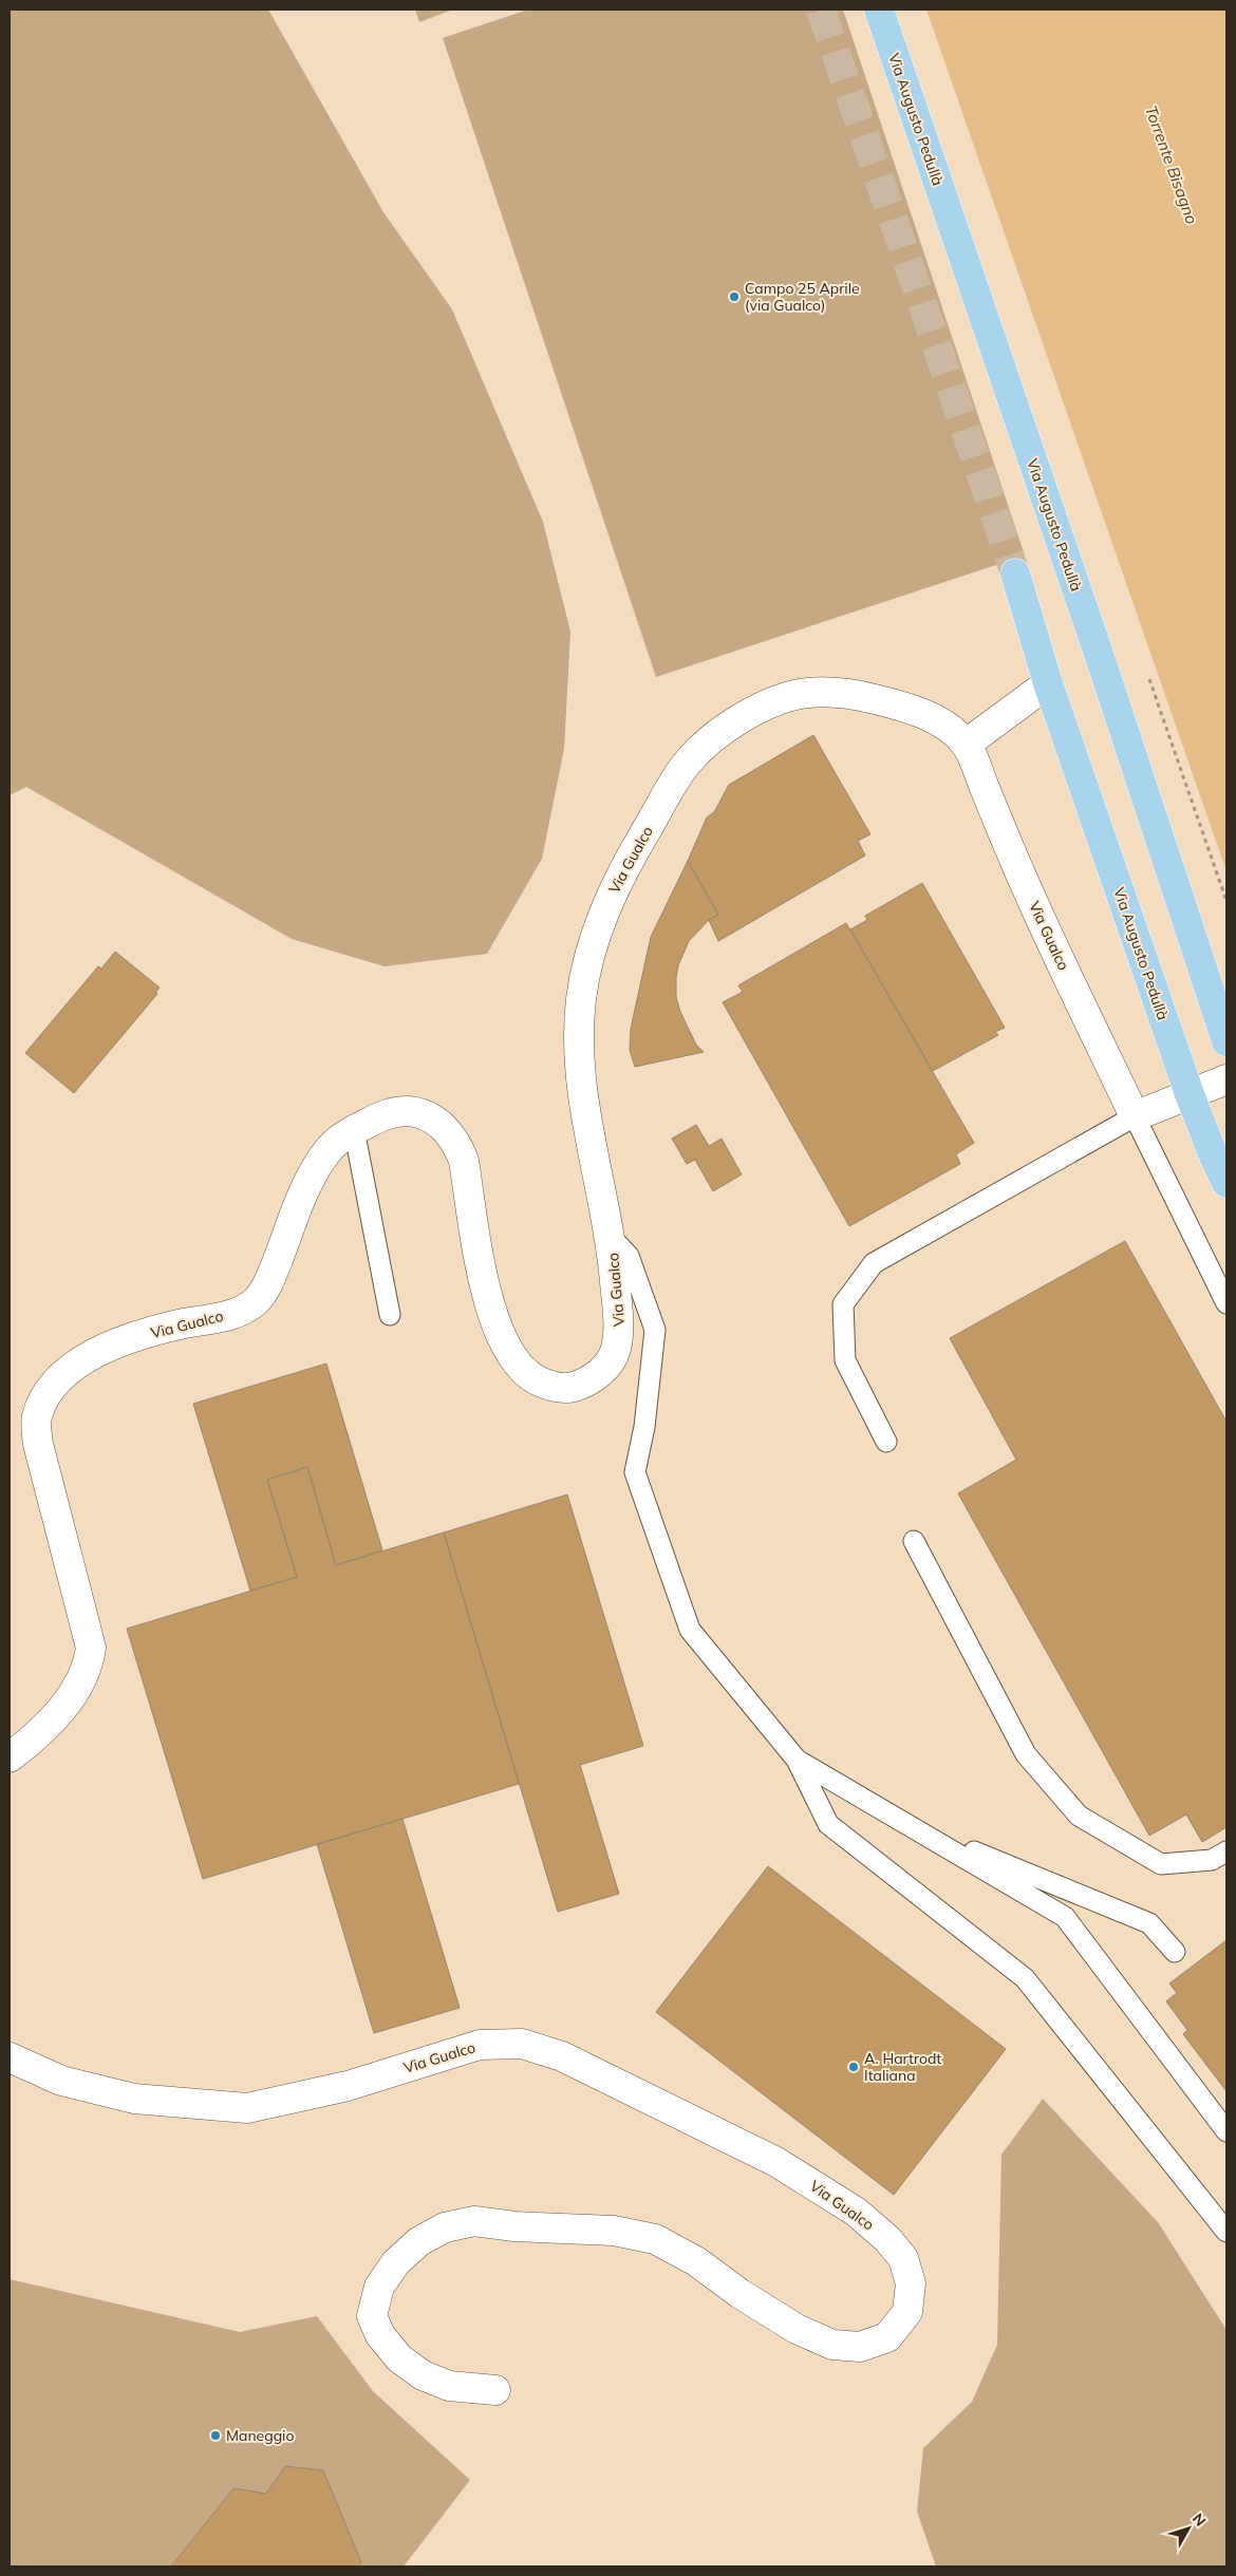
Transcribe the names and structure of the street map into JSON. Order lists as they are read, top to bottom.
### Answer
{
  "streets": {
    "main road": ["Via Augusto Pedullà"],
    "street": ["Via Gualco"]
  },
  "water": ["Torrente Bisagno"],
  "places": ["Campo 25 Aprile (via Gualco)", "A. Hartrodt Italiana", "Maneggio"],
  "north": "top right"
}
